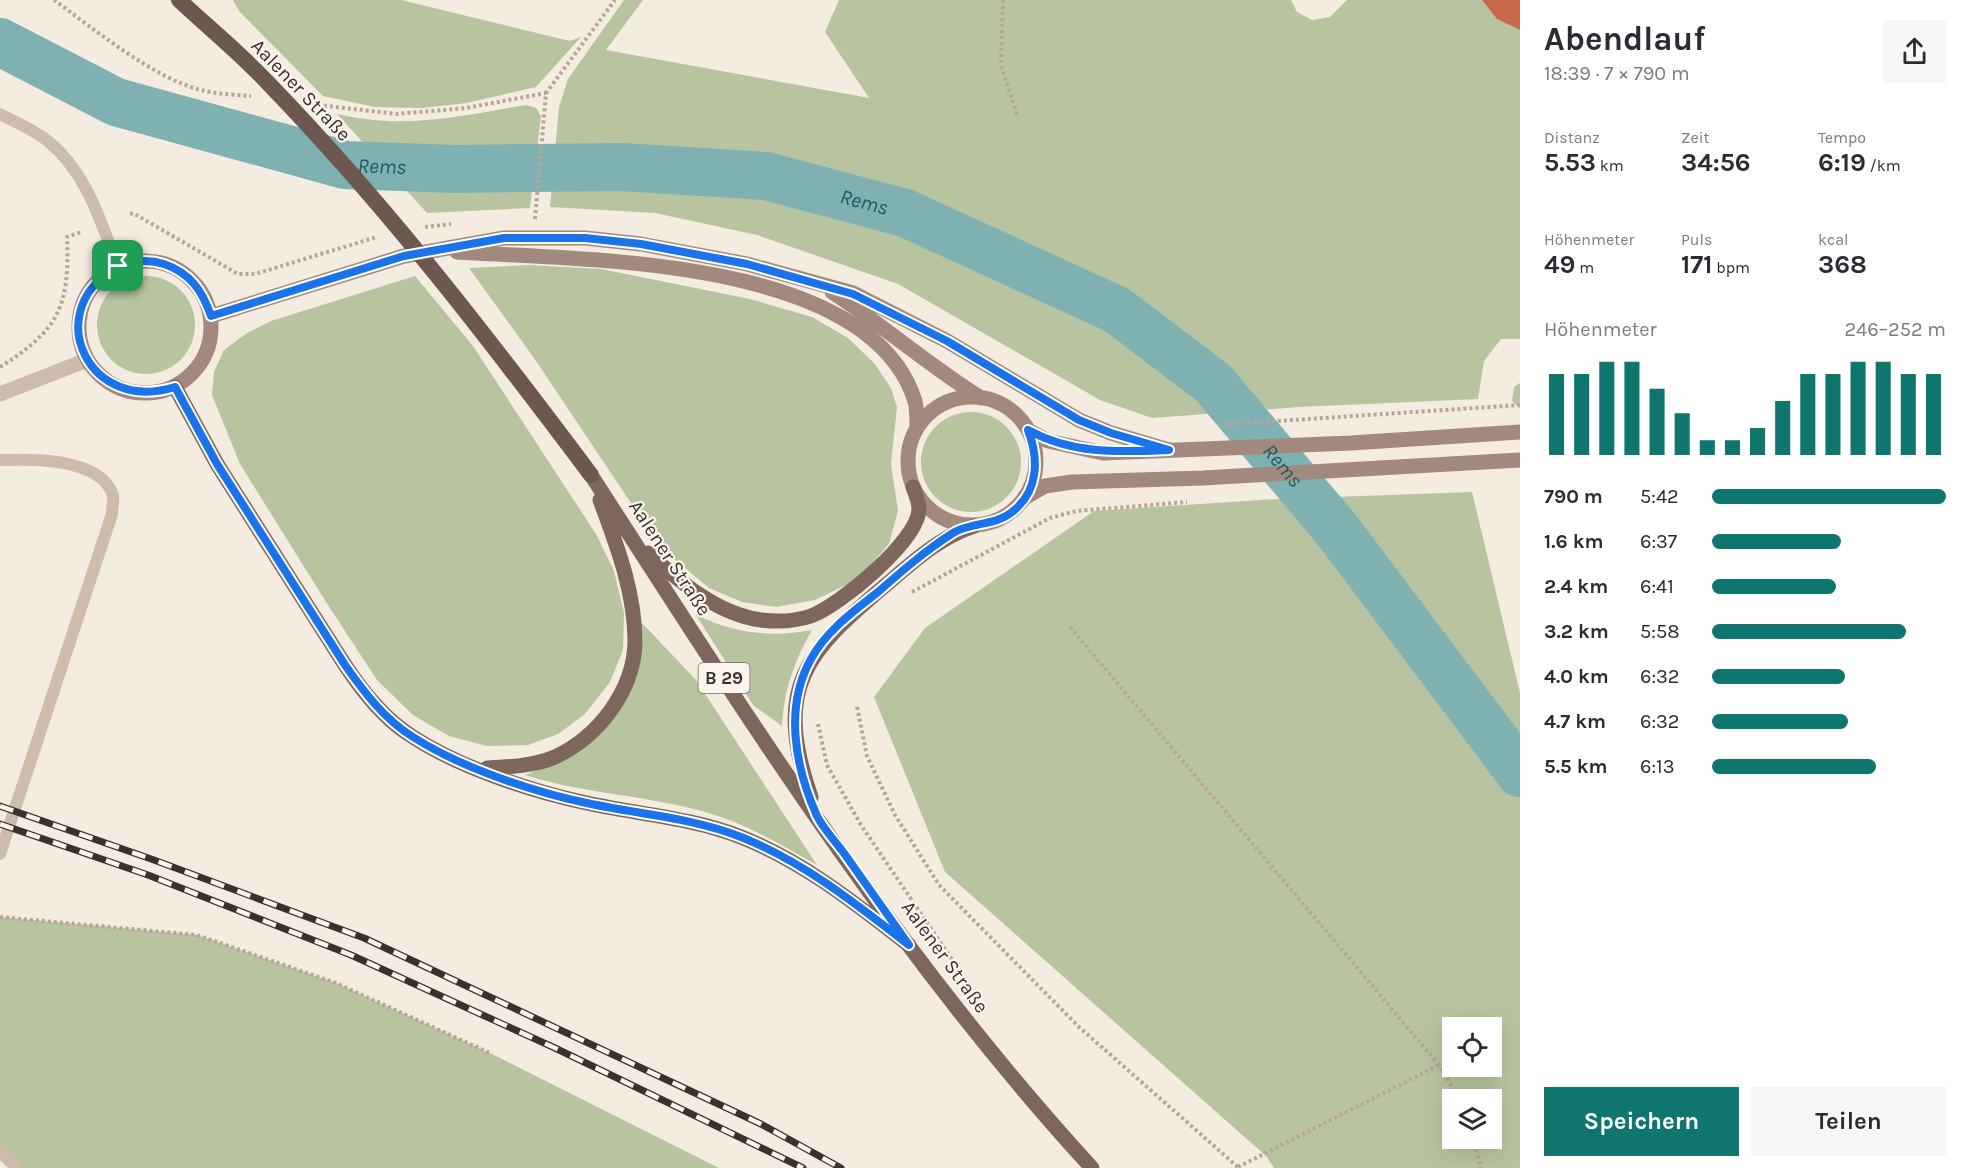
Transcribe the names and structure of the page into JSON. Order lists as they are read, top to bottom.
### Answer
{
  "streets": {
    "highway": ["Aalener Straße", "B 29"]
  },
  "water": ["Rems"],
  "page": {
    "heading": ["Abendlauf", "18:39 · 7 × 790 m"],
    "stats": [
      ["Distanz", "5.53 km"],
      ["Zeit", "34:56"],
      ["Tempo", "6:19 /km"],
      ["Höhenmeter", "49 m"],
      ["Puls", "171 bpm"],
      ["kcal", "368"]
    ],
    "chart": ["Höhenmeter", "246–252 m"],
    "list": [
      {
        "name": "790 m",
        "note": "5:42"
      },
      {
        "name": "1.6 km",
        "note": "6:37"
      },
      {
        "name": "2.4 km",
        "note": "6:41"
      },
      {
        "name": "3.2 km",
        "note": "5:58"
      },
      {
        "name": "4.0 km",
        "note": "6:32"
      },
      {
        "name": "4.7 km",
        "note": "6:32"
      },
      {
        "name": "5.5 km",
        "note": "6:13"
      }
    ],
    "buttons": ["Speichern", "Teilen"]
  }
}
